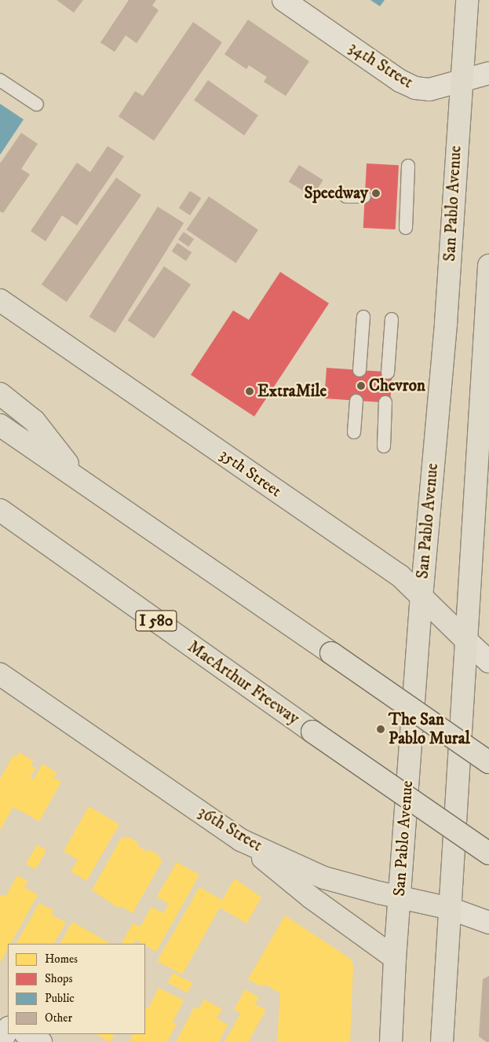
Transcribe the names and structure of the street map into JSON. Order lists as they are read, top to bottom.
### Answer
{
  "streets": {
    "main road": [
      "San Pablo Avenue",
      "35th Street",
      "I 580",
      "MacArthur Freeway",
      "36th Street"
    ],
    "street": ["34th Street"]
  },
  "crossings": [
    ["34th Street", "San Pablo Avenue"],
    ["San Pablo Avenue", "35th Street"],
    ["San Pablo Avenue", "36th Street"]
  ],
  "places": [
    "Speedway",
    "Chevron",
    "ExtraMile",
    "The San Pablo Mural"
  ],
  "legend": [
    "Homes",
    "Shops",
    "Public",
    "Other"
  ]
}
